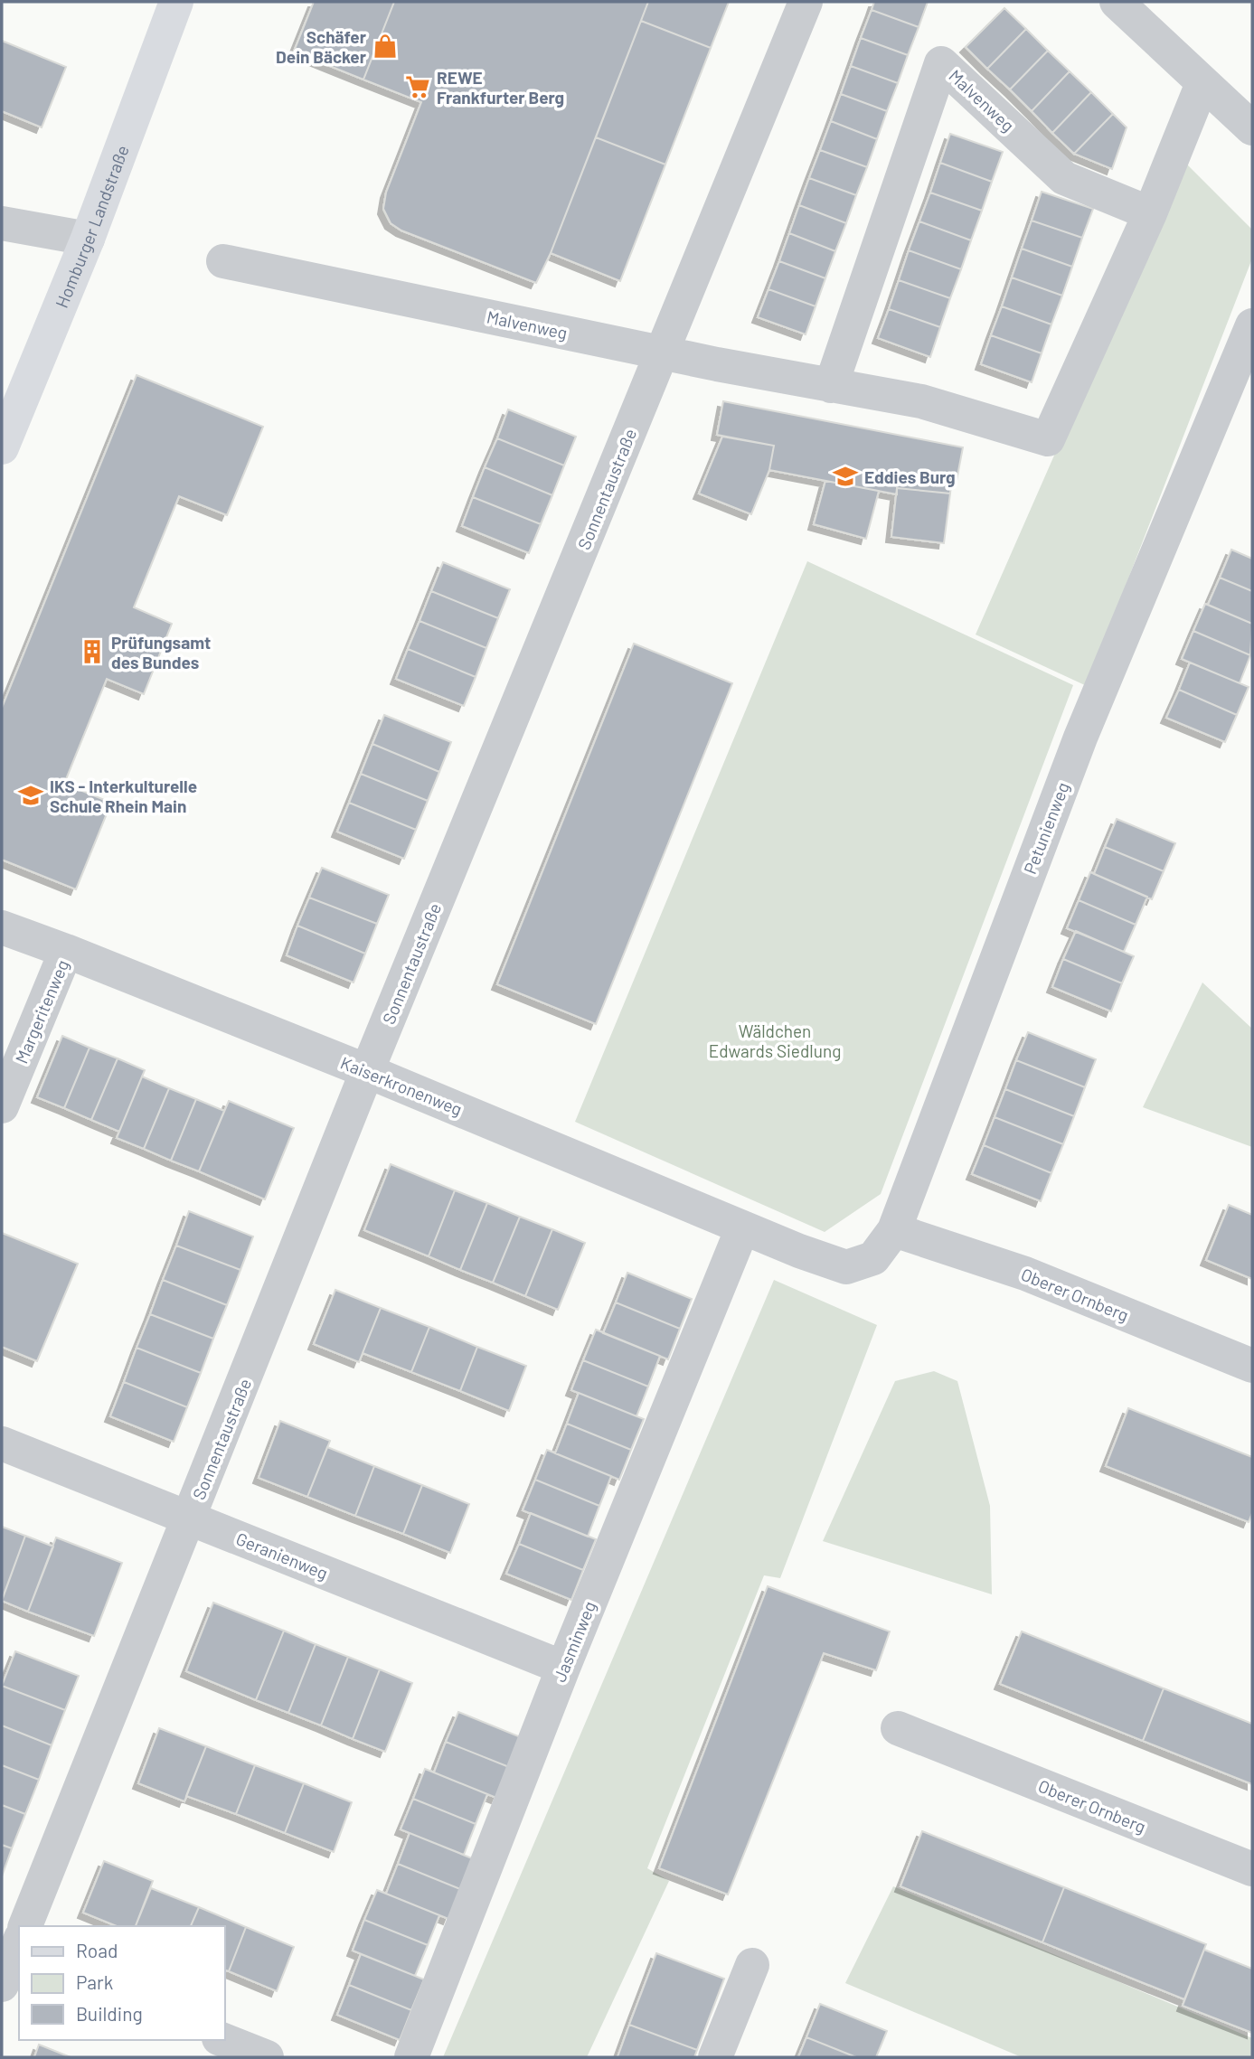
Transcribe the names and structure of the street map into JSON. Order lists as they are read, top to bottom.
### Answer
{
  "streets": {
    "street": [
      "Malvenweg",
      "Homburger Landstraße",
      "Sonnentaustraße",
      "Petunienweg",
      "Margeritenweg",
      "Kaiserkronenweg",
      "Oberer Ornberg",
      "Geranienweg",
      "Jasminweg"
    ]
  },
  "crossings": [
    ["Malvenweg", "Sonnentaustraße"],
    ["Sonnentaustraße", "Kaiserkronenweg"],
    ["Sonnentaustraße", "Geranienweg"],
    ["Petunienweg", "Kaiserkronenweg"],
    ["Petunienweg", "Oberer Ornberg"],
    ["Margeritenweg", "Kaiserkronenweg"],
    ["Kaiserkronenweg", "Jasminweg"],
    ["Geranienweg", "Jasminweg"]
  ],
  "parks": ["Wäldchen Edwards Siedlung"],
  "places": {
    "shop": ["Schäfer Dein Bäcker"],
    "supermarket": ["REWE Frankfurter Berg"],
    "school or university": ["Eddies Burg", "IKS - Interkulturelle Schule Rhein Main"],
    "building": ["Prüfungsamt des Bundes"]
  },
  "legend": ["Road", "Park", "Building"]
}
